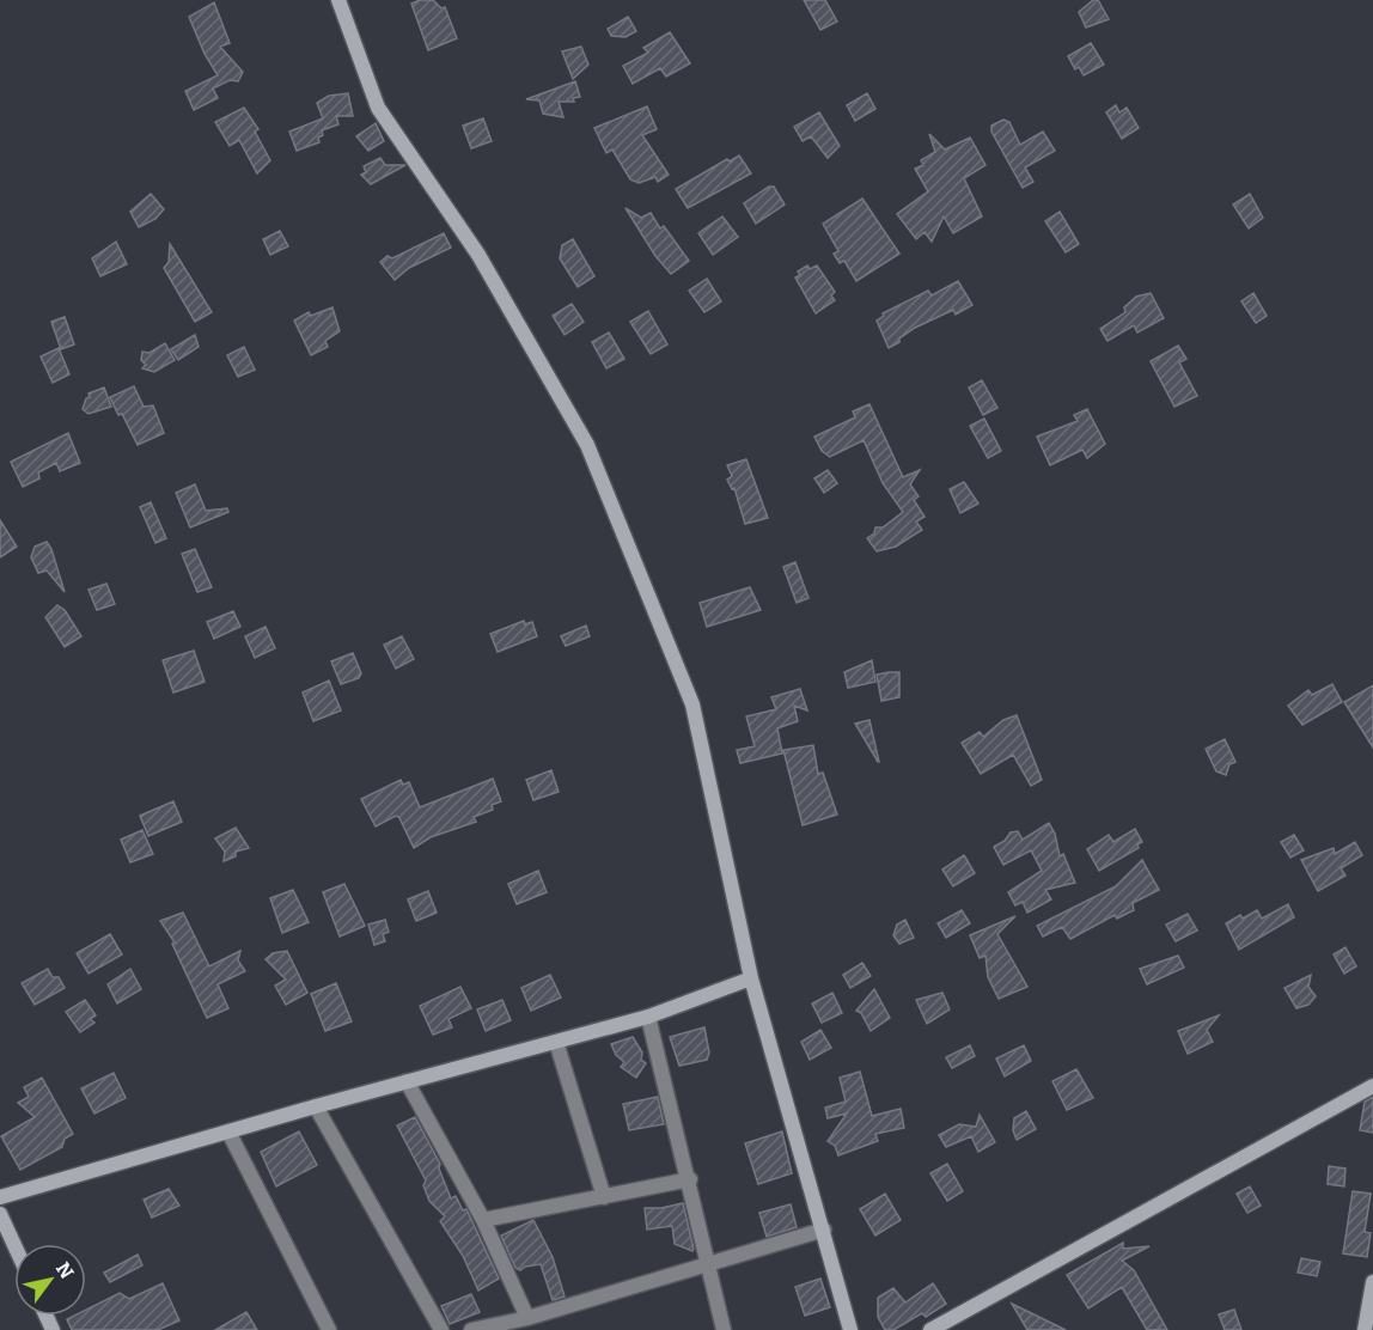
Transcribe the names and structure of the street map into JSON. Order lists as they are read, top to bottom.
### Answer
{
  "north": "top right"
}
